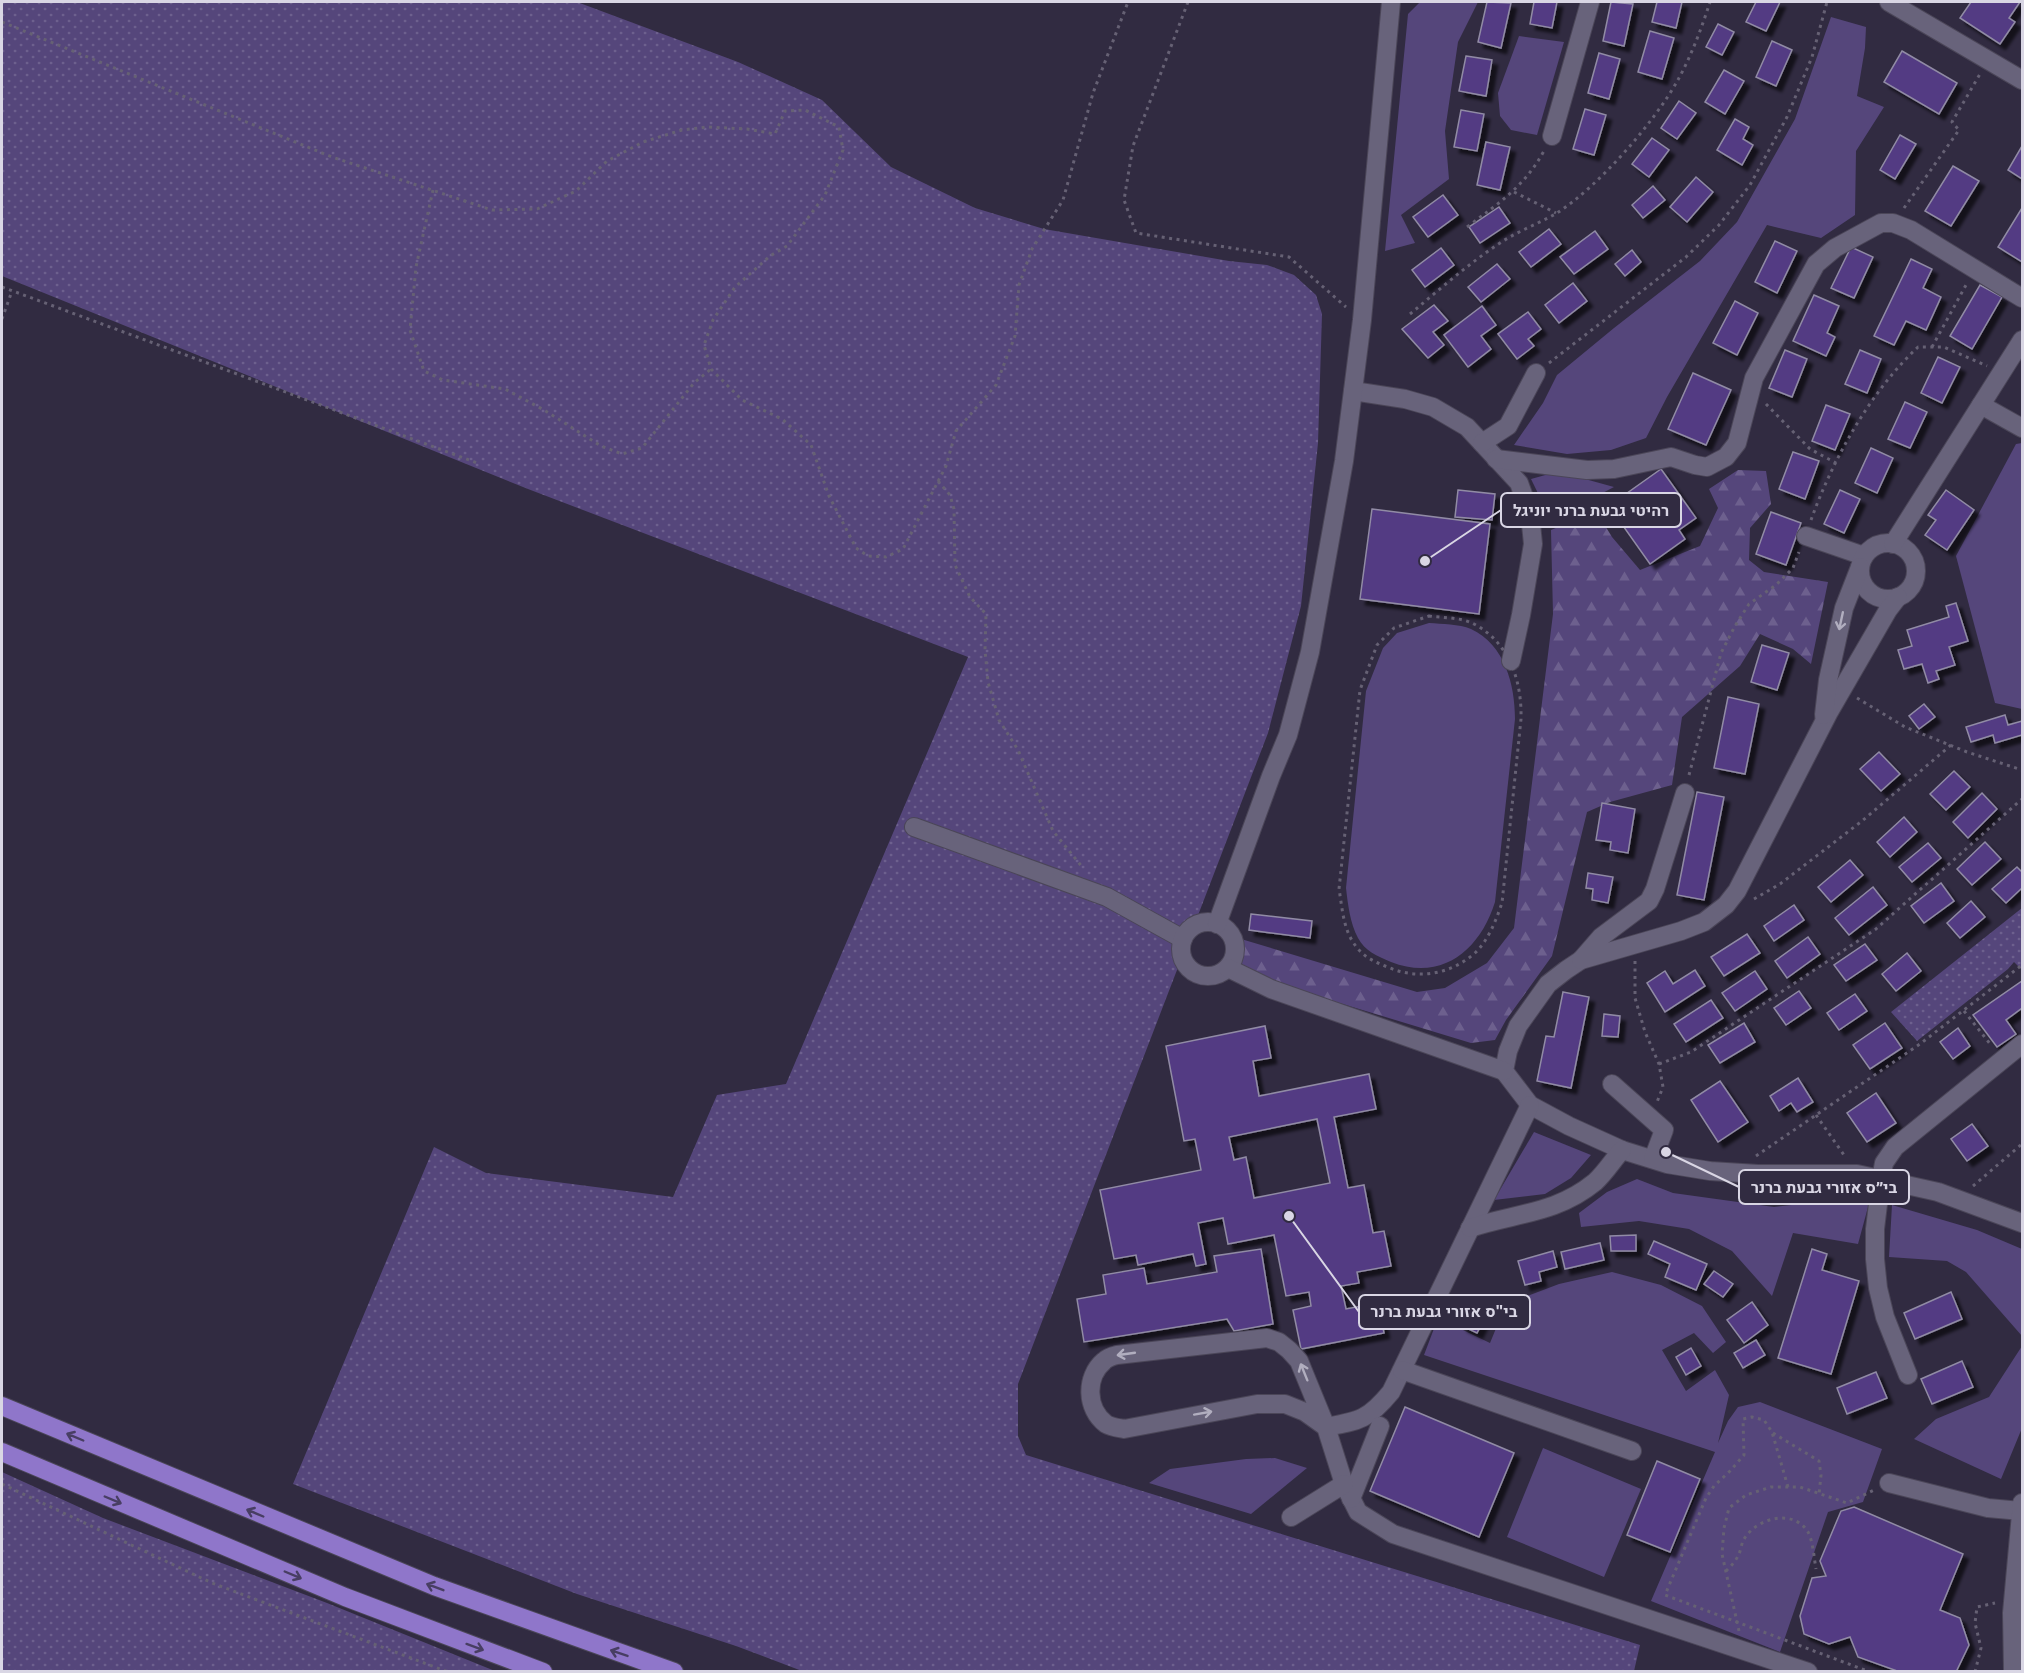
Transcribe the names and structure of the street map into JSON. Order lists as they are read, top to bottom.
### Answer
{
  "places": ["רהיטי גבעת ברנר יוניגל", "בי״ס אזורי גבעת ברנר", "בי\"ס אזורי גבעת ברנר"]
}
